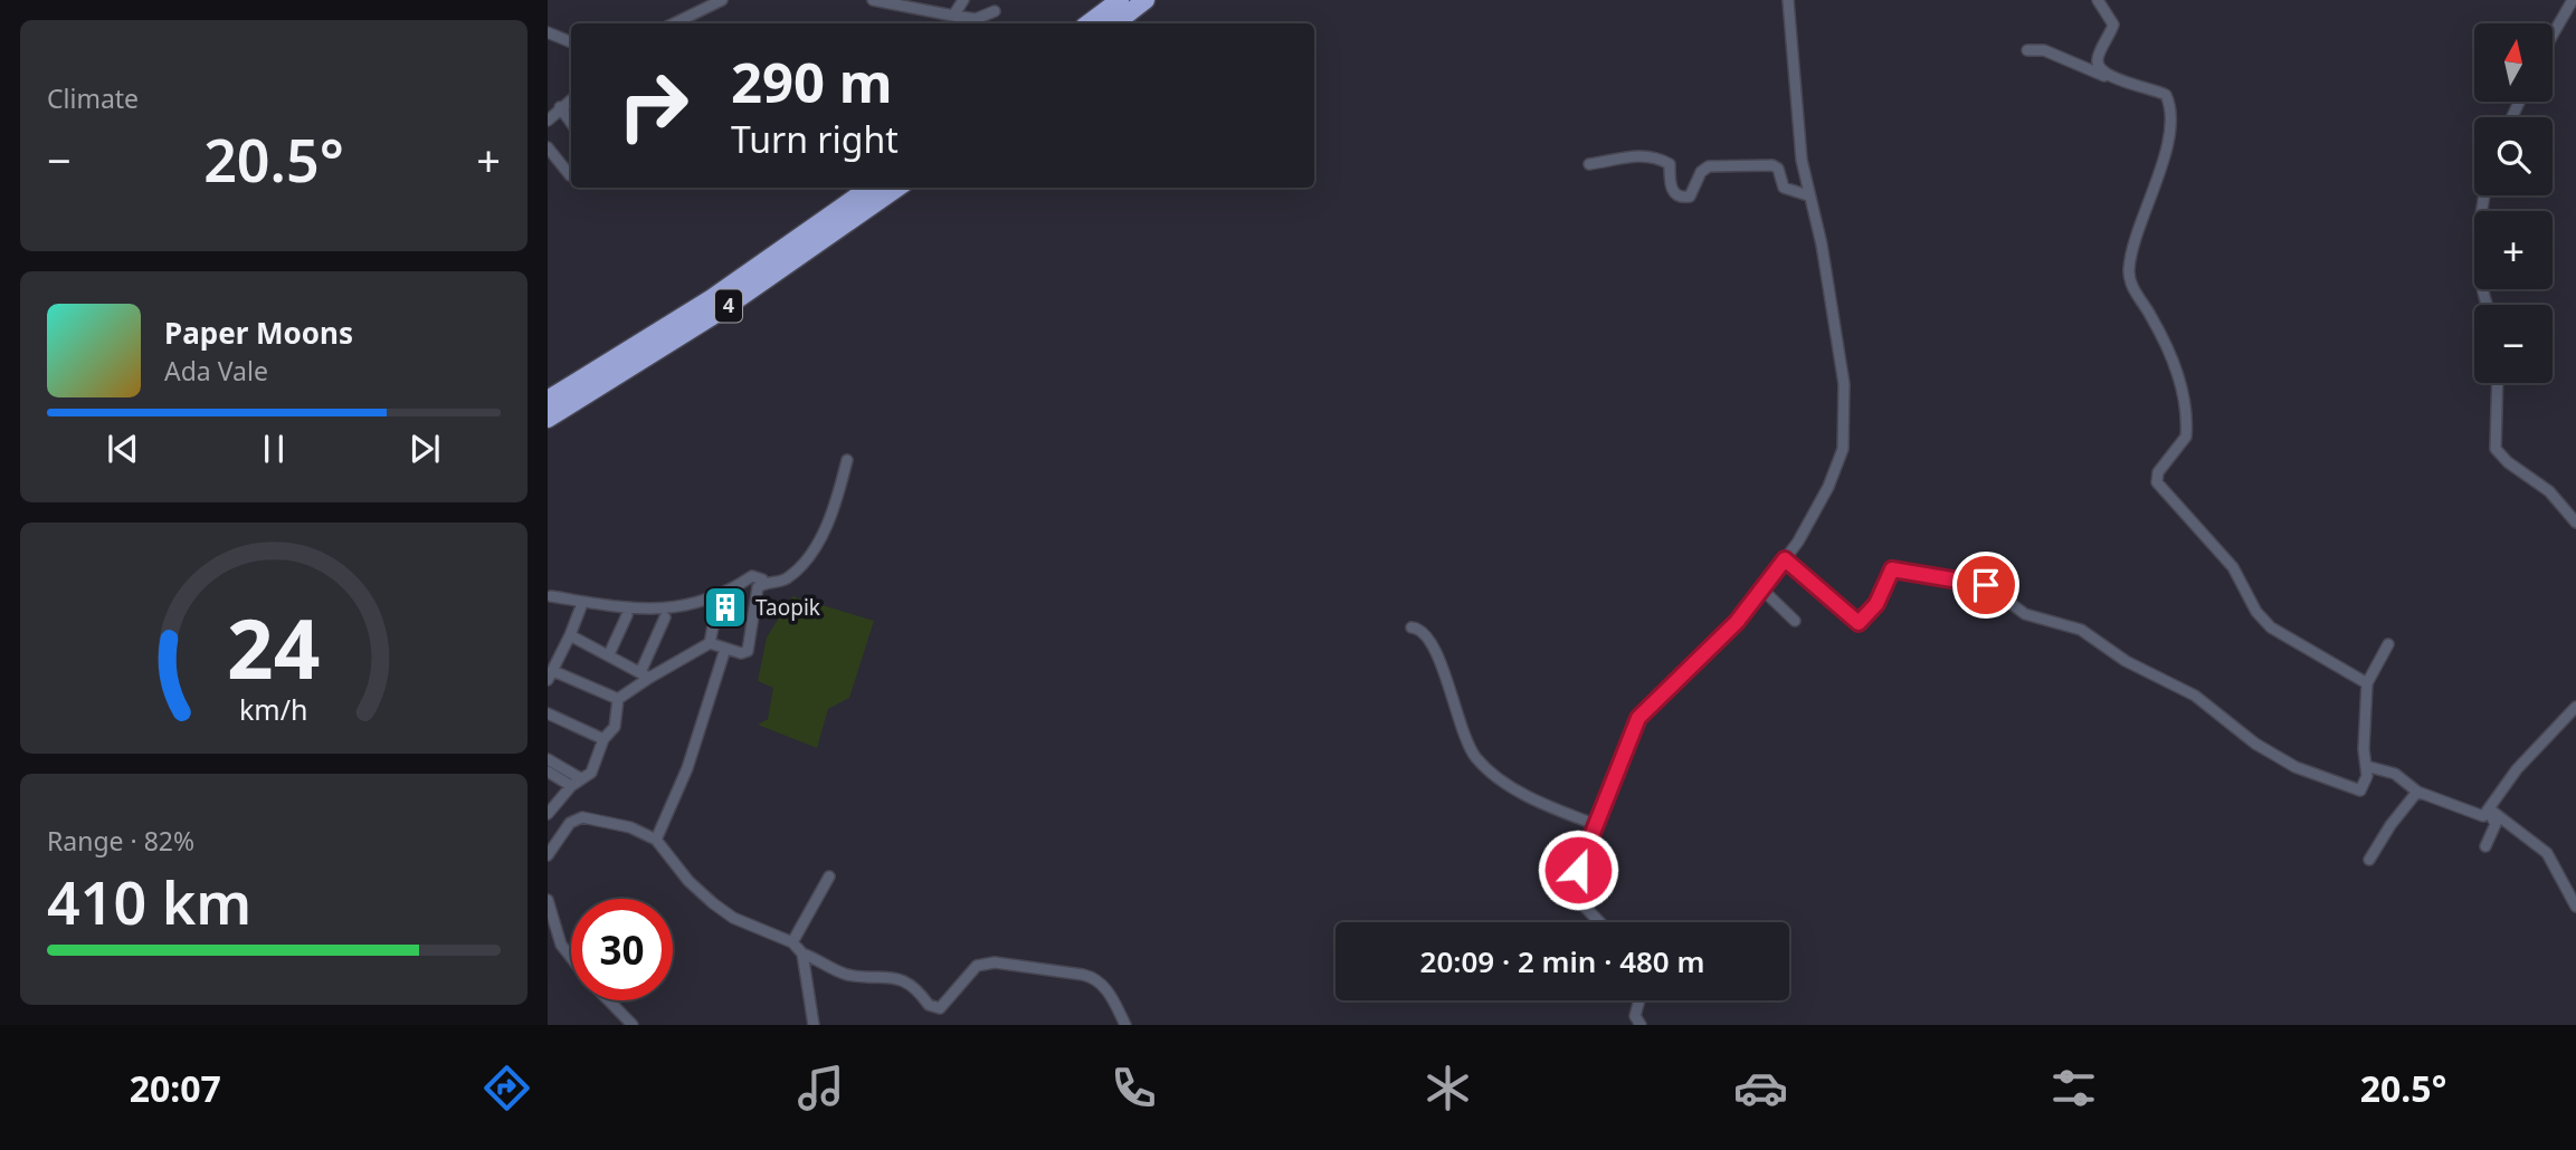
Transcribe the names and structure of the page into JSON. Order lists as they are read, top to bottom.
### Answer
{
  "streets": {
    "highway": ["4"]
  },
  "places": {
    "building": ["Taopik"]
  },
  "north": "top",
  "page": {
    "tile": [
      "Climate",
      ["Range · 82%", "410 km"]
    ],
    "map_buttons": ["+", "−"],
    "turn": ["290 m", "Turn right"],
    "heat": ["−", "20.5°", "+"],
    "song": ["Paper Moons", "Ada Vale"],
    "limit": "30",
    "trip": "20:09 · 2 min · 480 m",
    "tabs": ["20:07", "20.5°"],
    "gauge": ["24", "km/h"]
  }
}
